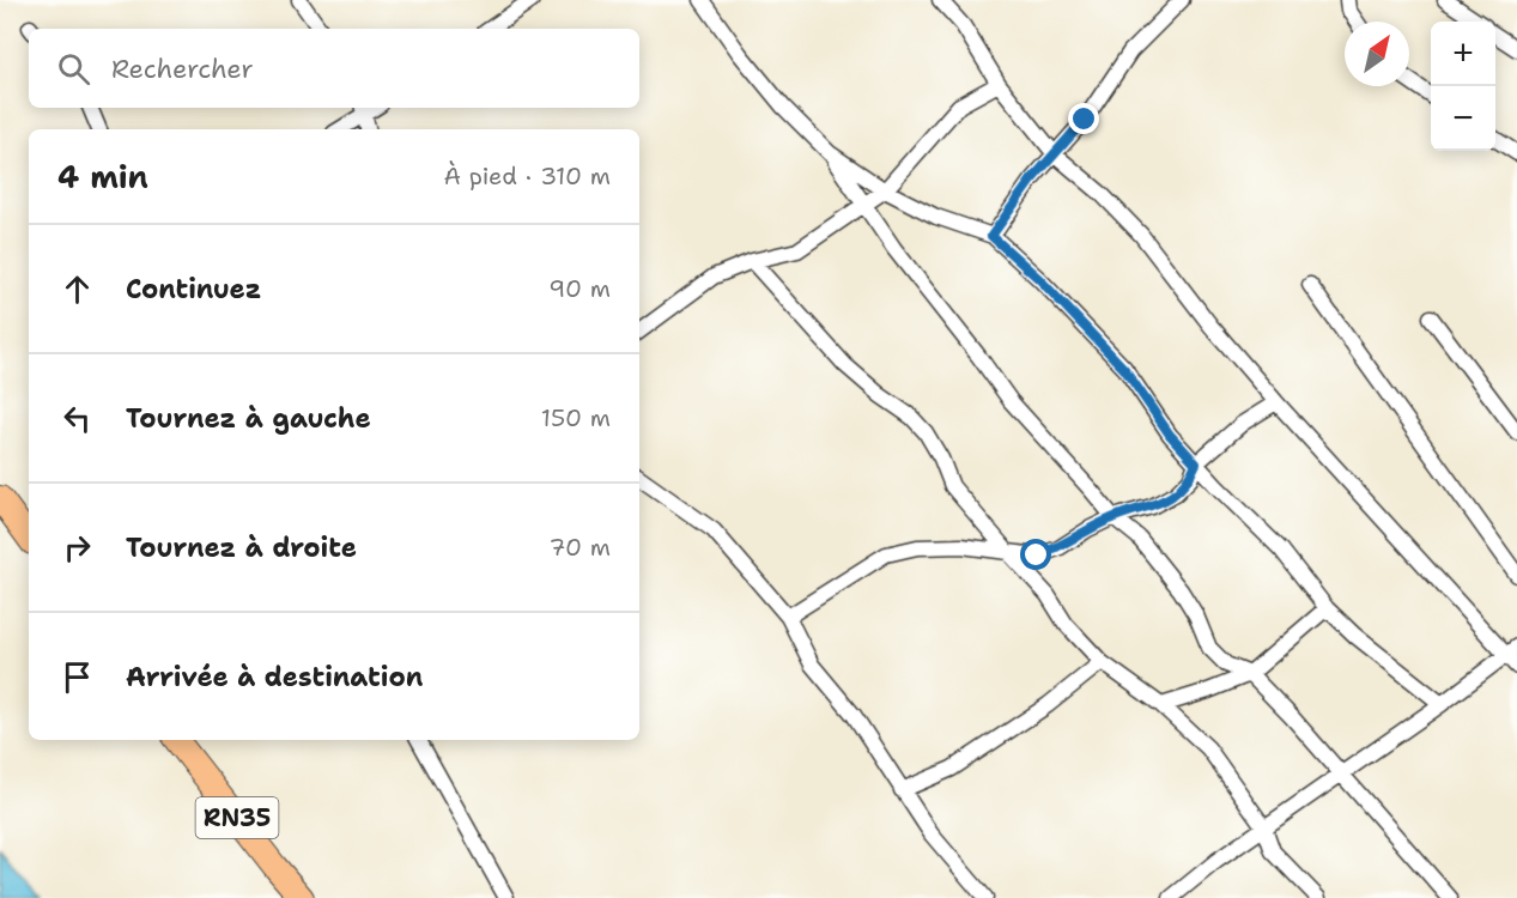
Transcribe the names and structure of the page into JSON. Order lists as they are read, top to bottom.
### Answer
{
  "streets": {
    "main road": ["RN35"]
  },
  "north": "top right",
  "page": {
    "map_buttons": ["+", "−"],
    "search": "Rechercher",
    "heading": ["4 min", "À pied · 310 m"],
    "list": [
      ["Continuez", "90 m"],
      ["Tournez à gauche", "150 m"],
      ["Tournez à droite", "70 m"],
      "Arrivée à destination"
    ]
  }
}
